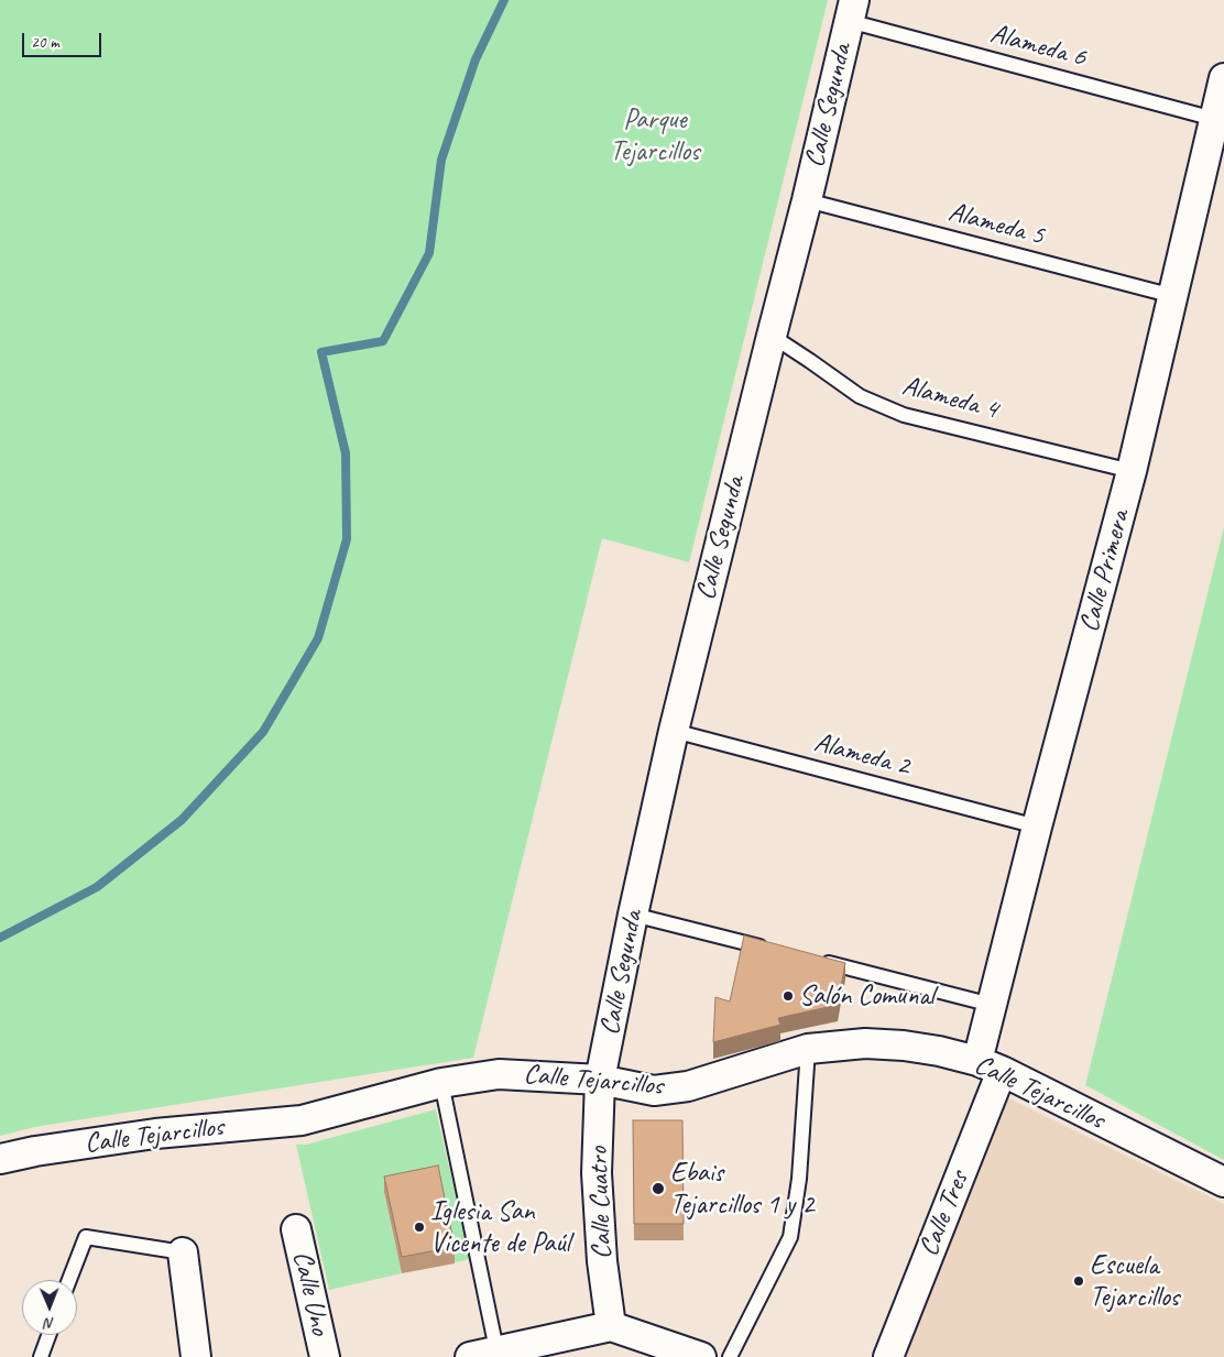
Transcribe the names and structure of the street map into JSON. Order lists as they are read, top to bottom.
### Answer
{
  "streets": {
    "street": [
      "Calle Segunda",
      "Calle Primera",
      "Calle Tejarcillos",
      "Calle Cuatro",
      "Calle Tres",
      "Calle Uno"
    ],
    "lane": [
      "Alameda 6",
      "Alameda 5",
      "Alameda 4",
      "Alameda 2"
    ]
  },
  "crossings": [
    ["Alameda 6", "Calle Segunda"],
    ["Alameda 6", "Calle Primera"],
    ["Calle Segunda", "Alameda 5"],
    ["Calle Segunda", "Alameda 4"],
    ["Calle Segunda", "Alameda 2"],
    ["Calle Segunda", "Calle Tejarcillos"],
    ["Calle Segunda", "Calle Cuatro"],
    ["Alameda 5", "Calle Primera"],
    ["Alameda 4", "Calle Primera"],
    ["Calle Primera", "Alameda 2"],
    ["Calle Primera", "Calle Tejarcillos"],
    ["Calle Primera", "Calle Tres"],
    ["Calle Tejarcillos", "Calle Cuatro"],
    ["Calle Tejarcillos", "Calle Tres"]
  ],
  "parks": ["Parque Tejarcillos"],
  "places": [
    "Salón Comunal",
    "Ebais Tejarcillos 1 y 2",
    "Iglesia San Vicente de Paúl",
    "Escuela Tejarcillos"
  ],
  "scale_bar": "20 m",
  "north": "bottom"
}
